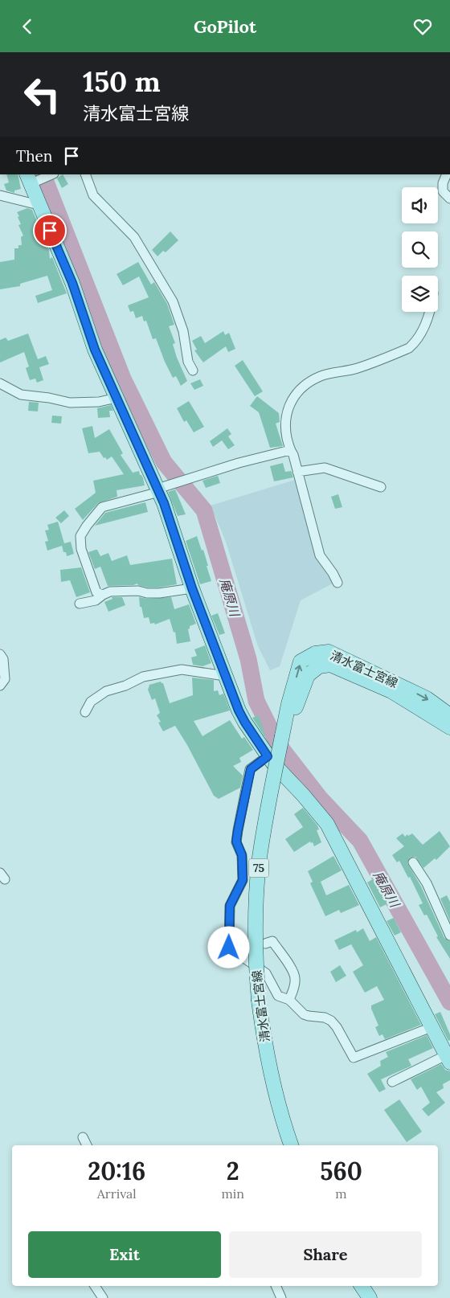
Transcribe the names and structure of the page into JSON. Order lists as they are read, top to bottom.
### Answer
{
  "streets": {
    "main road": ["清水富士宮線", "75"]
  },
  "water": ["庵原川"],
  "page": {
    "header": "GoPilot",
    "turn": ["150 m", "清水富士宮線"],
    "then": "Then",
    "eta": [
      "20:16",
      "Arrival",
      "2",
      "min",
      "560",
      "m"
    ],
    "buttons": ["Exit", "Share"]
  }
}
